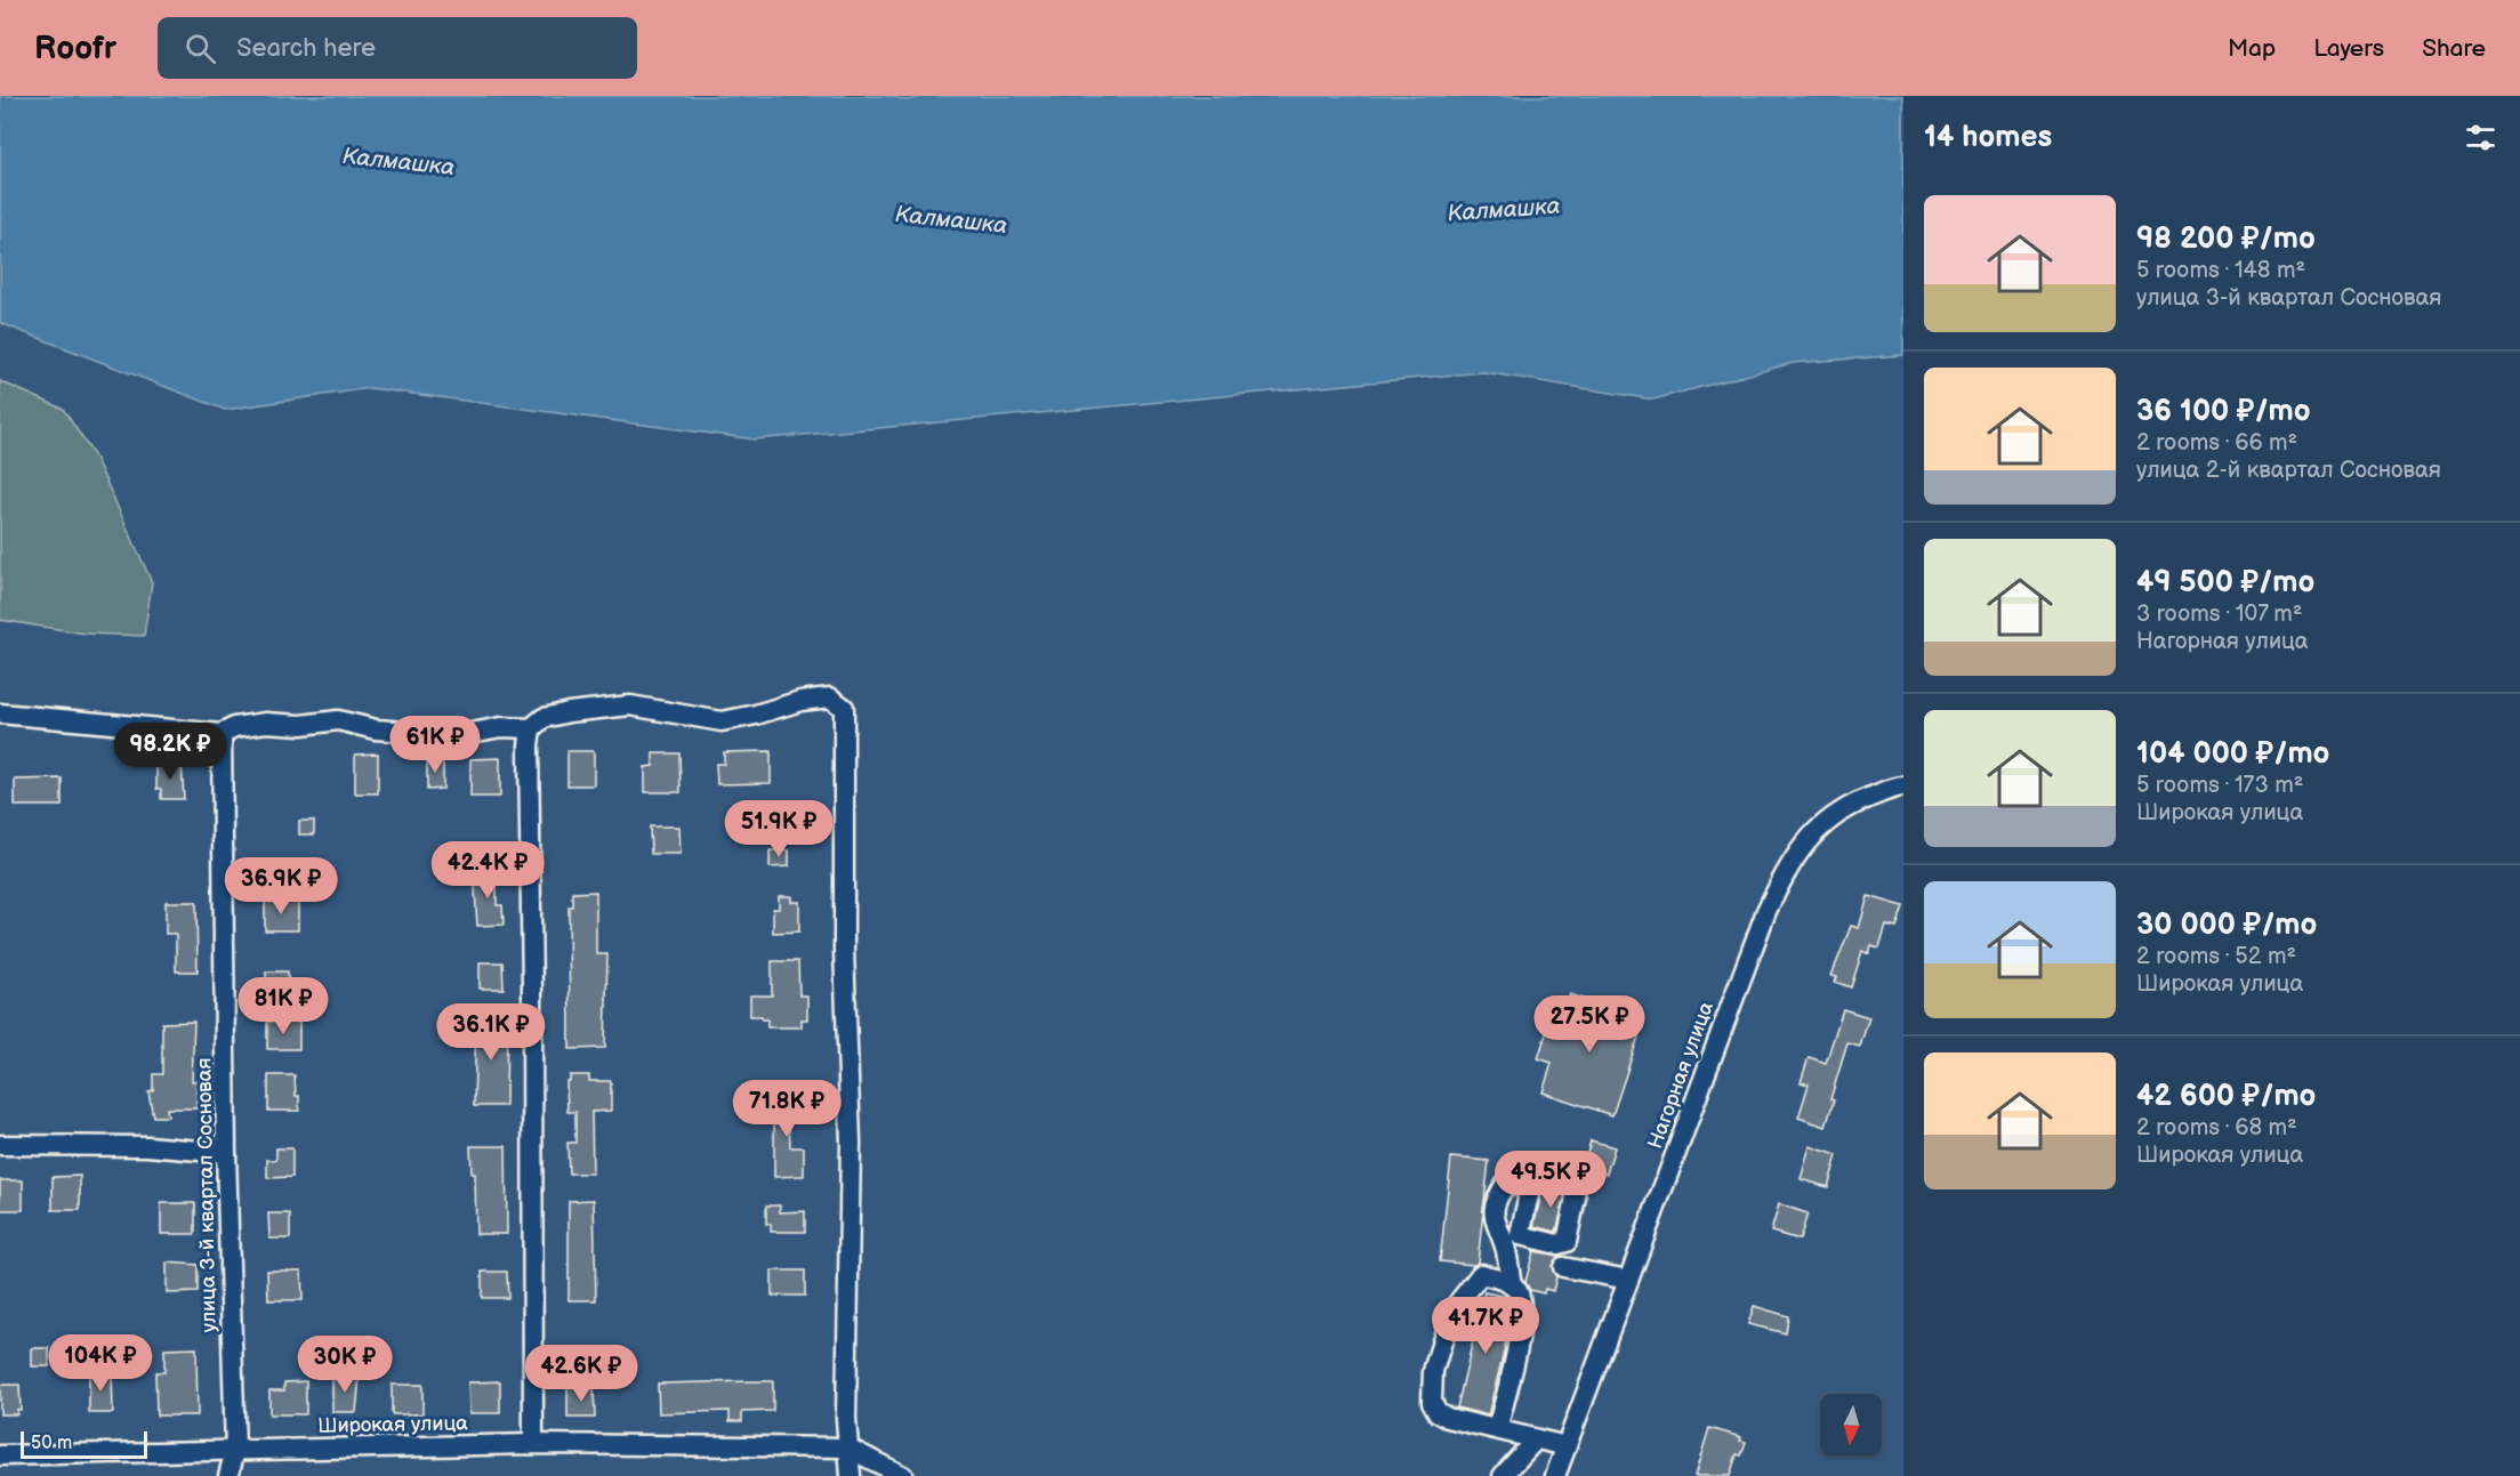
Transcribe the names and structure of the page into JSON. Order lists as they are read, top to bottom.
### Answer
{
  "streets": {
    "street": ["Нагорная улица", "улица 3-й квартал Сосновая", "Широкая улица"]
  },
  "crossings": [
    ["улица 3-й квартал Сосновая", "Широкая улица"]
  ],
  "water": ["Калмашка"],
  "scale_bar": "50 m",
  "north": "bottom",
  "page": {
    "header": "Roofr",
    "search": "Search here",
    "nav": ["Map", "Layers", "Share"],
    "heading": "14 homes",
    "list": [
      {
        "name": "98 200 ₽/mo",
        "note": "5 rooms · 148 m² · улица 3-й квартал Сосновая"
      },
      {
        "name": "36 100 ₽/mo",
        "note": "2 rooms · 66 m² · улица 2-й квартал Сосновая"
      },
      {
        "name": "49 500 ₽/mo",
        "note": "3 rooms · 107 m² · Нагорная улица"
      },
      {
        "name": "104 000 ₽/mo",
        "note": "5 rooms · 173 m² · Широкая улица"
      },
      {
        "name": "30 000 ₽/mo",
        "note": "2 rooms · 52 m² · Широкая улица"
      },
      {
        "name": "42 600 ₽/mo",
        "note": "2 rooms · 68 m² · Широкая улица"
      }
    ],
    "price": [
      "61K ₽",
      "98.2K ₽",
      "51.9K ₽",
      "42.4K ₽",
      "36.9K ₽",
      "81K ₽",
      "27.5K ₽",
      "36.1K ₽",
      "71.8K ₽",
      "49.5K ₽",
      "41.7K ₽",
      "104K ₽",
      "30K ₽",
      "42.6K ₽"
    ],
    "scale": "50 m"
  }
}
